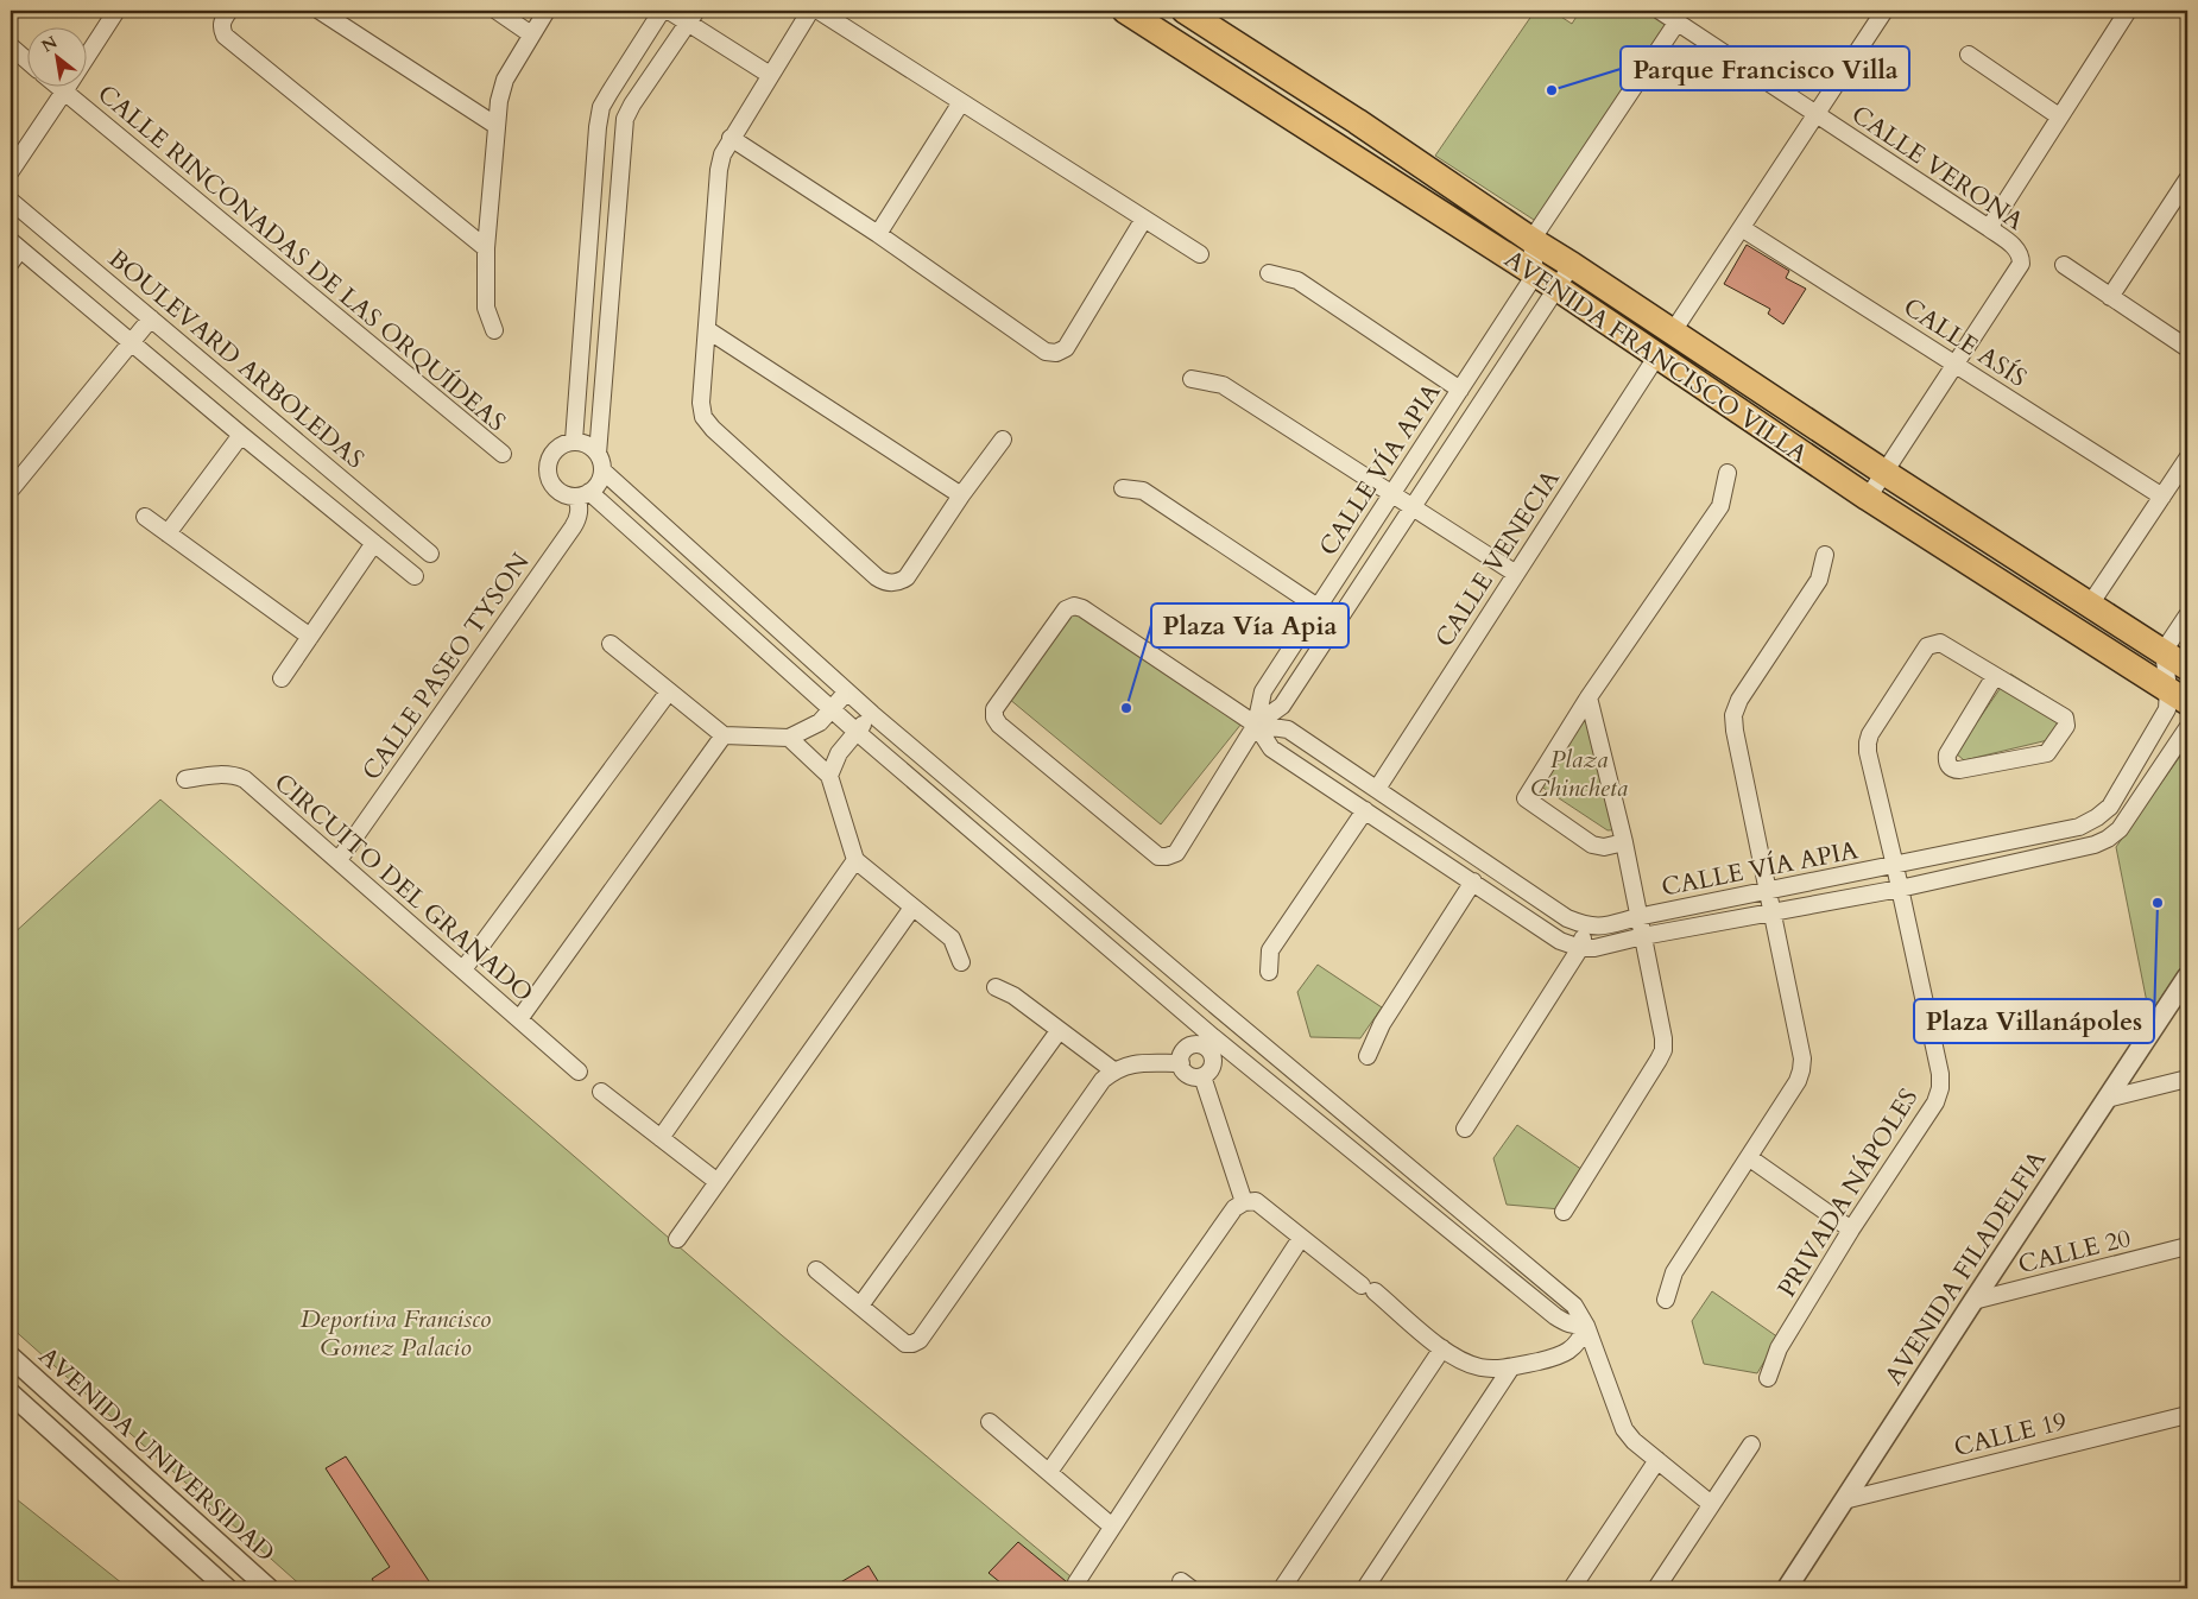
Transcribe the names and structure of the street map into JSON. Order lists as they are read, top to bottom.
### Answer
{
  "streets": {
    "main road": ["AVENIDA FRANCISCO VILLA"],
    "street": [
      "CALLE VERONA",
      "CALLE RINCONADAS DE LAS ORQUÍDEAS",
      "CALLE ASÍS",
      "BOULEVARD ARBOLEDAS",
      "CALLE VÍA APIA",
      "CALLE VENECIA",
      "CALLE PASEO TYSON",
      "CIRCUITO DEL GRANADO",
      "PRIVADA NÁPOLES",
      "CALLE 20",
      "AVENIDA FILADELFIA",
      "CALLE 19",
      "AVENIDA UNIVERSIDAD"
    ]
  },
  "crossings": [
    ["CALLE VERONA", "CALLE ASÍS"],
    ["AVENIDA FRANCISCO VILLA", "CALLE VÍA APIA"],
    ["AVENIDA FRANCISCO VILLA", "CALLE VENECIA"],
    ["CALLE VÍA APIA", "PRIVADA NÁPOLES"],
    ["CALLE PASEO TYSON", "CIRCUITO DEL GRANADO"],
    ["CALLE 20", "AVENIDA FILADELFIA"],
    ["AVENIDA FILADELFIA", "CALLE 19"]
  ],
  "parks": ["Plaza Chincheta", "Deportiva Francisco Gomez Palacio"],
  "places": ["Parque Francisco Villa", "Plaza Vía Apia", "Plaza Villanápoles"],
  "north": "top left"
}
